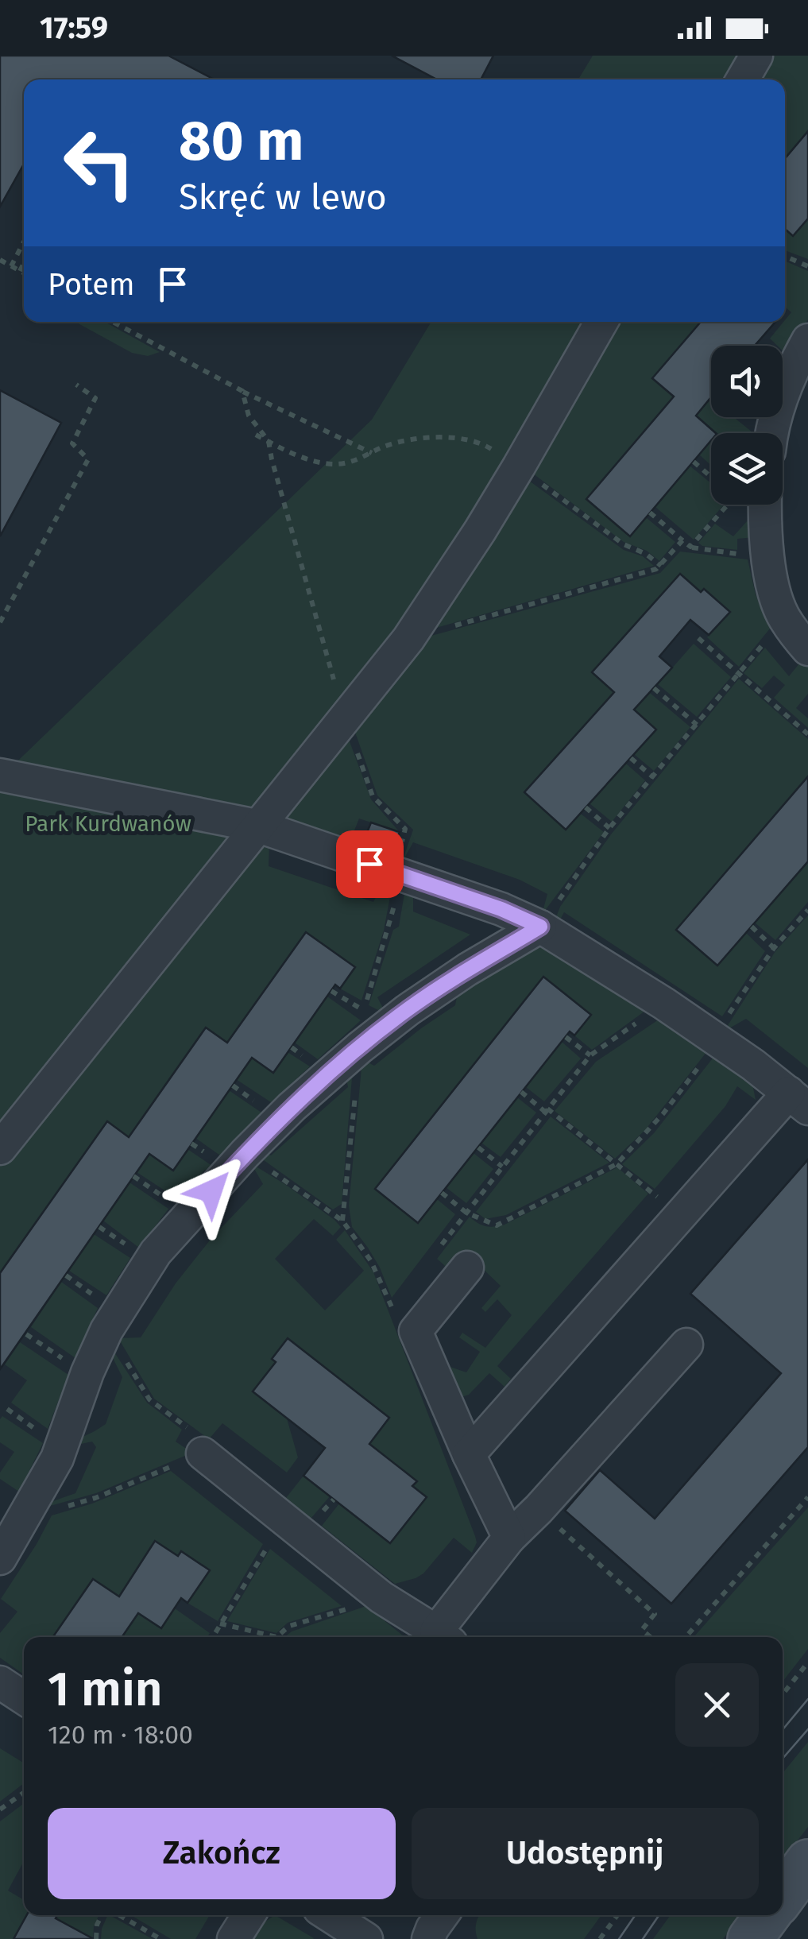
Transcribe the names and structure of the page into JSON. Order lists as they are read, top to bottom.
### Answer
{
  "parks": ["Park Kurdwanów"],
  "page": {
    "status": "17:59",
    "turn": ["80 m", "Skręć w lewo"],
    "then": "Potem",
    "heading": ["1 min", "120 m · 18:00"],
    "buttons": ["Zakończ", "Udostępnij"]
  }
}
